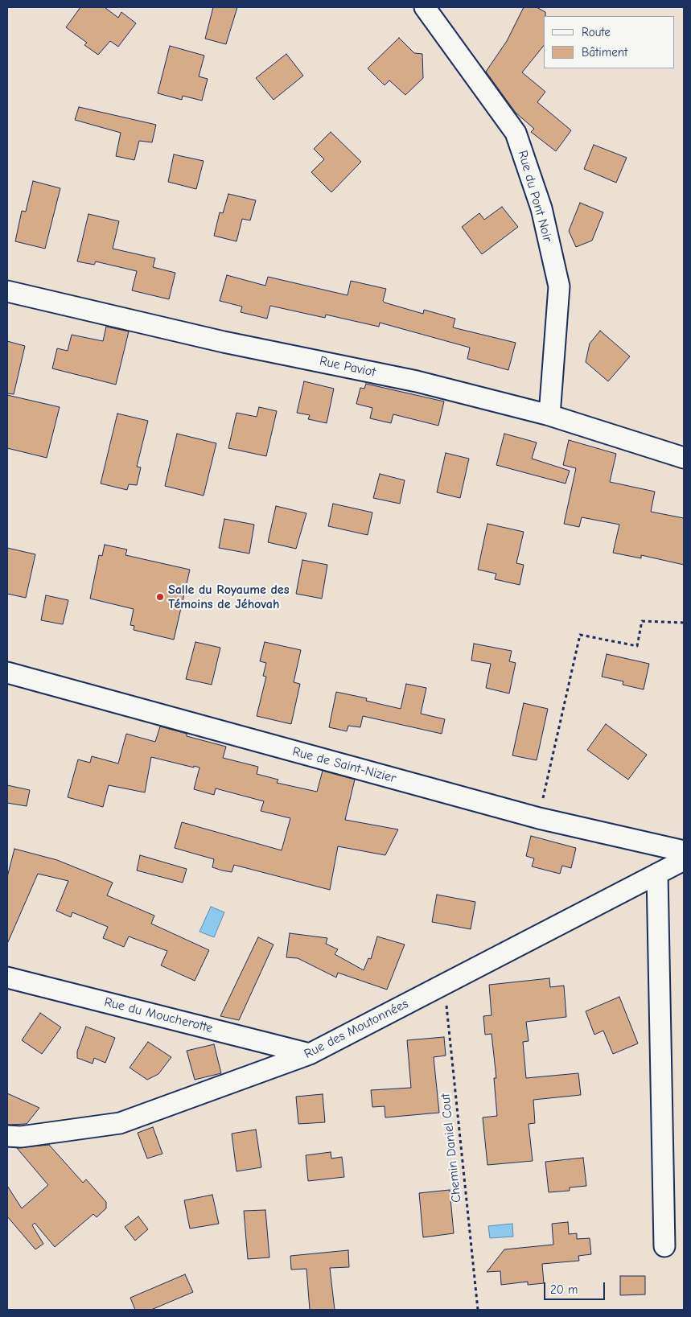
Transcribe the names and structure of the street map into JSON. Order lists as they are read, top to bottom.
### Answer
{
  "streets": {
    "street": [
      "Rue du Pont Noir",
      "Rue Paviot",
      "Rue de Saint-Nizier",
      "Rue du Moucherotte",
      "Rue des Moutonnées"
    ],
    "path": ["Chemin Daniel Cout"]
  },
  "crossings": [
    ["Rue du Pont Noir", "Rue Paviot"],
    ["Rue du Moucherotte", "Rue des Moutonnées"],
    ["Rue des Moutonnées", "Chemin Daniel Cout"]
  ],
  "places": ["Salle du Royaume des Témoins de Jéhovah"],
  "legend": ["Route", "Bâtiment"],
  "scale_bar": "20 m"
}
